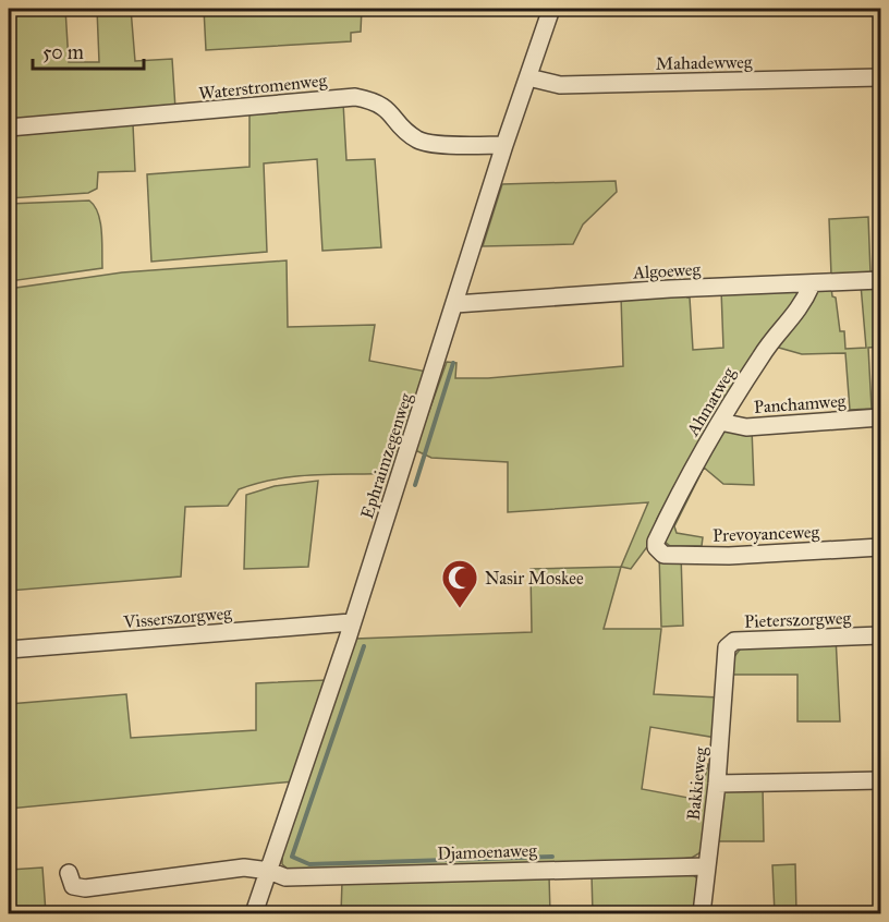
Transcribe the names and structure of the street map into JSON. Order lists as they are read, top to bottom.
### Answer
{
  "streets": {
    "street": [
      "Mahadewweg",
      "Waterstromenweg",
      "Algoeweg",
      "Ahmatweg",
      "Panchamweg",
      "Ephraimzegenweg",
      "Prevoyanceweg",
      "Visserszorgweg",
      "Pieterszorgweg",
      "Bakkieweg",
      "Djamoenaweg"
    ]
  },
  "crossings": [
    ["Mahadewweg", "Ephraimzegenweg"],
    ["Waterstromenweg", "Ephraimzegenweg"],
    ["Algoeweg", "Ahmatweg"],
    ["Algoeweg", "Ephraimzegenweg"],
    ["Ahmatweg", "Panchamweg"],
    ["Ahmatweg", "Prevoyanceweg"],
    ["Ephraimzegenweg", "Visserszorgweg"],
    ["Ephraimzegenweg", "Djamoenaweg"],
    ["Pieterszorgweg", "Bakkieweg"],
    ["Bakkieweg", "Djamoenaweg"]
  ],
  "places": {
    "mosque": ["Nasir Moskee"]
  },
  "scale_bar": "50 m"
}
